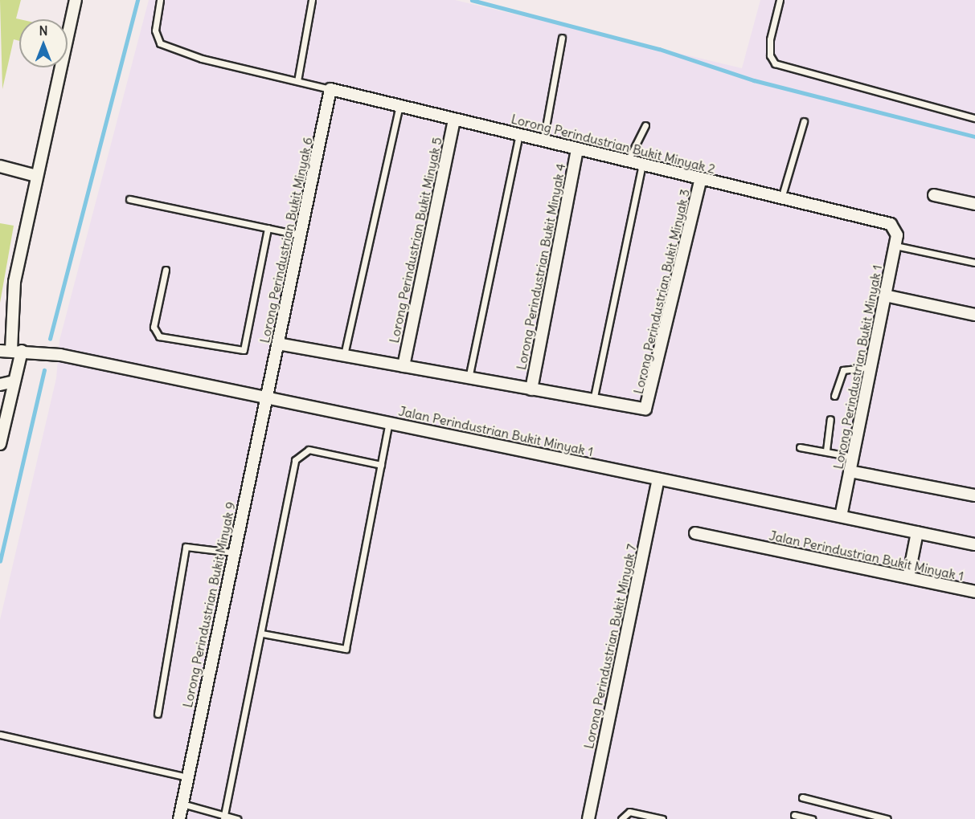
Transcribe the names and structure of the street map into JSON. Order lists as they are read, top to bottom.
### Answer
{
  "streets": {
    "street": [
      "Lorong Perindustrian Bukit Minyak 2",
      "Lorong Perindustrian Bukit Minyak 6",
      "Lorong Perindustrian Bukit Minyak 5",
      "Lorong Perindustrian Bukit Minyak 4",
      "Lorong Perindustrian Bukit Minyak 3",
      "Lorong Perindustrian Bukit Minyak 1",
      "Jalan Perindustrian Bukit Minyak 1",
      "Lorong Perindustrian Bukit Minyak 9",
      "Lorong Perindustrian Bukit Minyak 7"
    ]
  },
  "crossings": [
    ["Lorong Perindustrian Bukit Minyak 2", "Lorong Perindustrian Bukit Minyak 6"],
    ["Lorong Perindustrian Bukit Minyak 2", "Lorong Perindustrian Bukit Minyak 5"],
    ["Lorong Perindustrian Bukit Minyak 2", "Lorong Perindustrian Bukit Minyak 4"],
    ["Lorong Perindustrian Bukit Minyak 2", "Lorong Perindustrian Bukit Minyak 3"],
    ["Lorong Perindustrian Bukit Minyak 2", "Lorong Perindustrian Bukit Minyak 1"],
    ["Lorong Perindustrian Bukit Minyak 6", "Jalan Perindustrian Bukit Minyak 1"],
    ["Lorong Perindustrian Bukit Minyak 6", "Lorong Perindustrian Bukit Minyak 9"],
    ["Lorong Perindustrian Bukit Minyak 1", "Jalan Perindustrian Bukit Minyak 1"],
    ["Jalan Perindustrian Bukit Minyak 1", "Lorong Perindustrian Bukit Minyak 9"],
    ["Jalan Perindustrian Bukit Minyak 1", "Lorong Perindustrian Bukit Minyak 7"]
  ],
  "north": "top"
}
